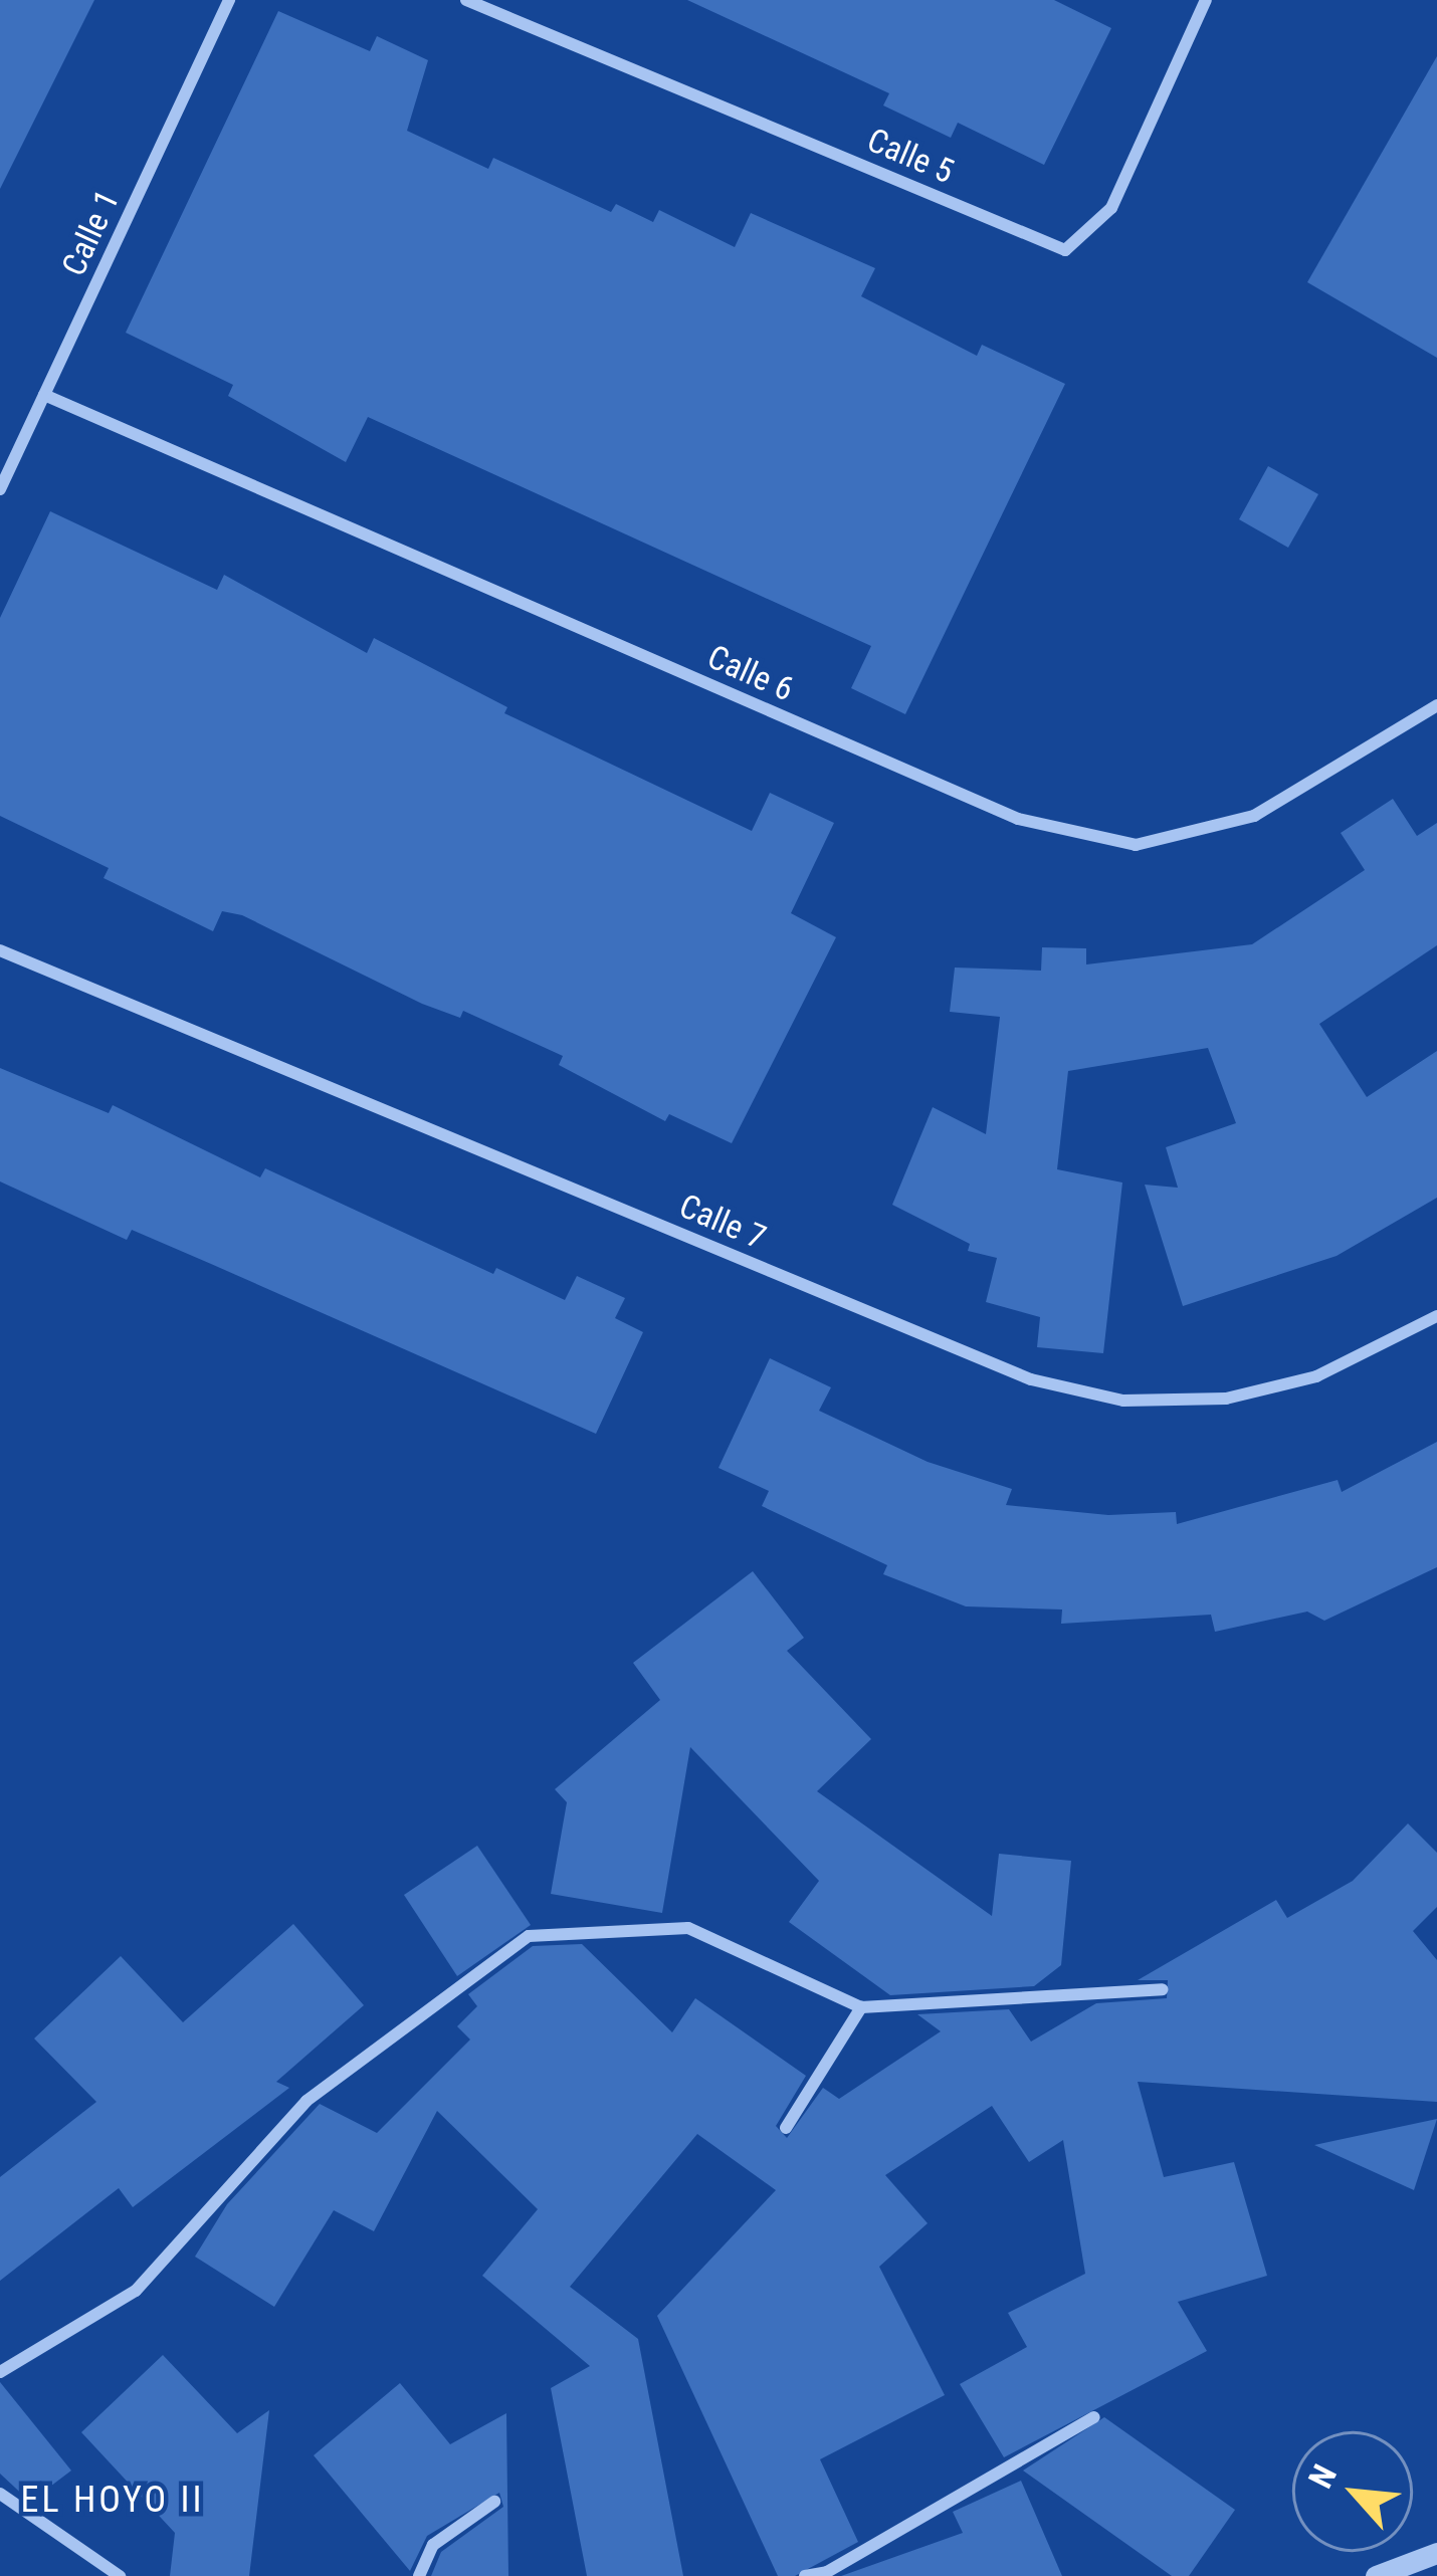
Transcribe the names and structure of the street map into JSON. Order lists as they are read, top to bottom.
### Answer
{
  "streets": {
    "street": [
      "Calle 5",
      "Calle 1",
      "Calle 6",
      "Calle 7"
    ]
  },
  "crossings": [
    ["Calle 1", "Calle 6"]
  ],
  "districts": ["EL HOYO II"],
  "north": "top left"
}
